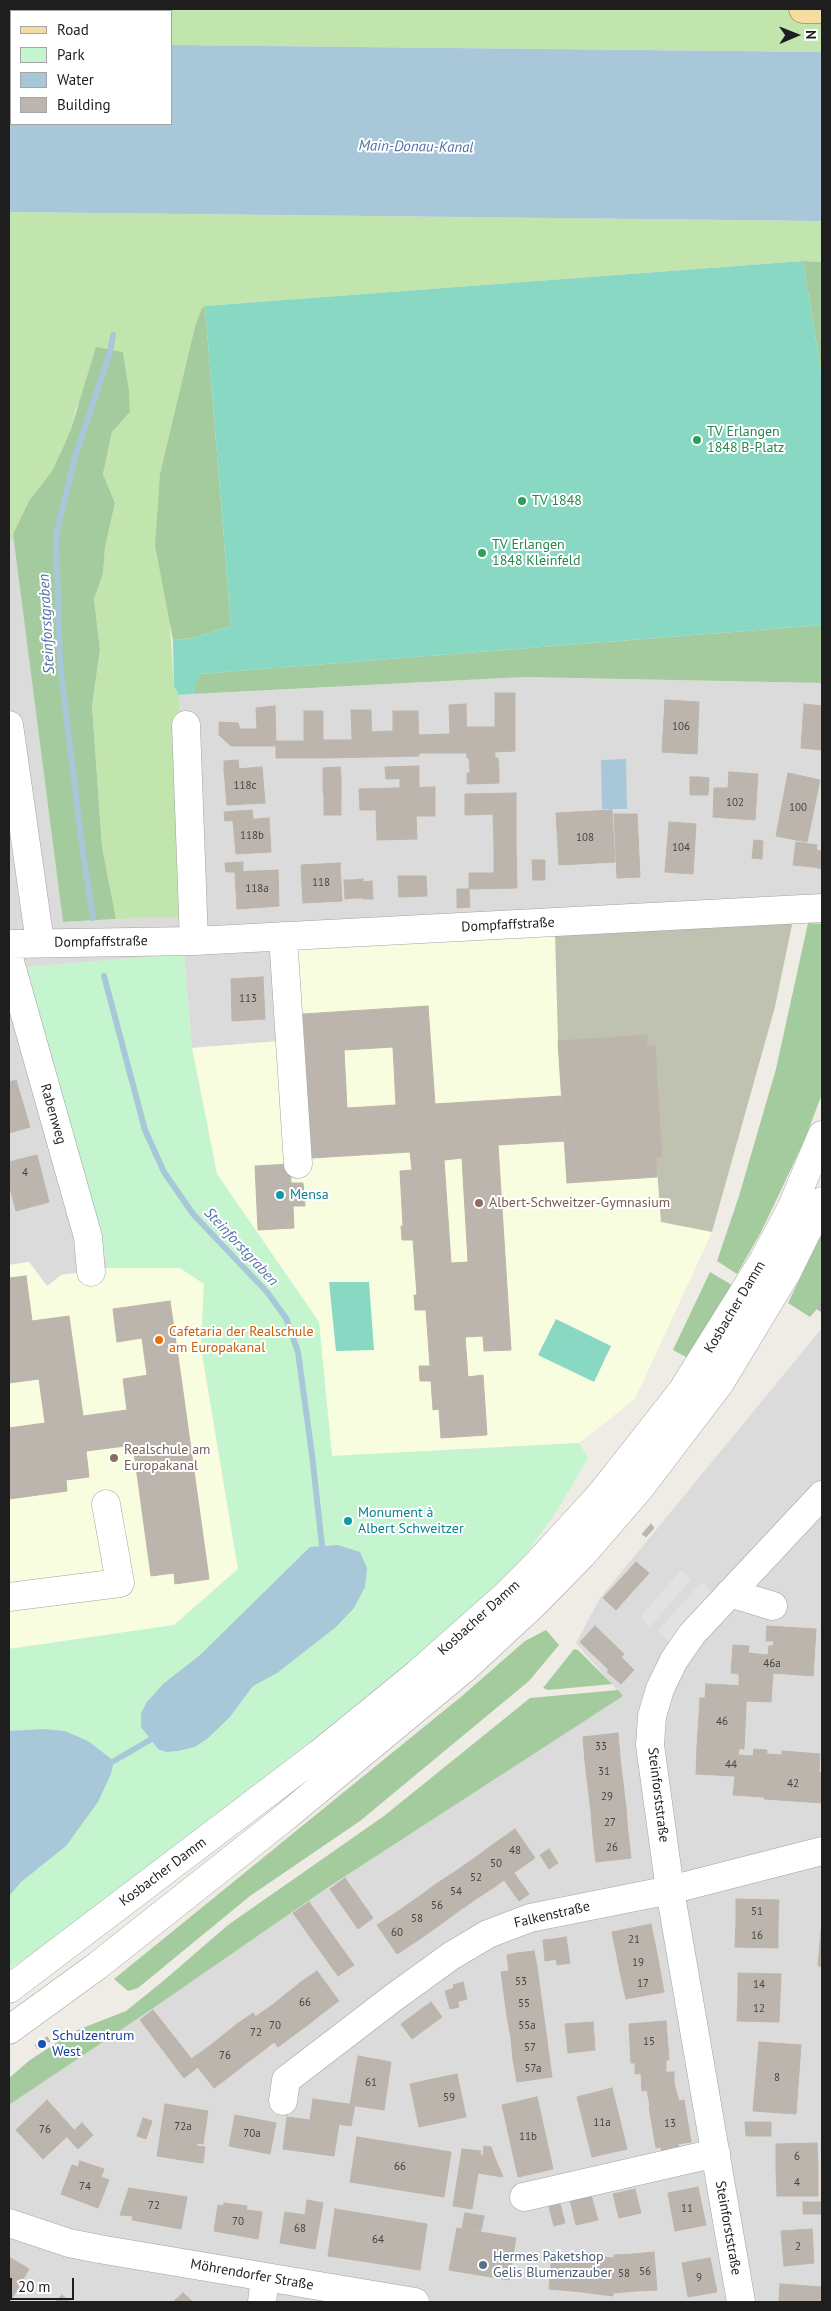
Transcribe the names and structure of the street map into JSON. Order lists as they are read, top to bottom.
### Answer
{
  "streets": {
    "street": [
      "Dompfaffstraße",
      "Rabenweg",
      "Kosbacher Damm",
      "Steinforststraße",
      "Falkenstraße",
      "Möhrendorfer Straße"
    ]
  },
  "crossings": [
    ["Steinforststraße", "Falkenstraße"]
  ],
  "water": ["Main-Donau-Kanal", "Steinforstgraben"],
  "places": [
    "TV Erlangen 1848 B-Platz",
    "TV 1848",
    "TV Erlangen 1848 Kleinfeld",
    "Mensa",
    "Albert-Schweitzer-Gymnasium",
    "Cafetaria der Realschule am Europakanal",
    "Realschule am Europakanal",
    "Monument à Albert Schweitzer",
    "Schulzentrum West",
    "Hermes Paketshop Gelis Blumenzauber"
  ],
  "house_numbers": [
    "106",
    "118c",
    "102",
    "100",
    "118b",
    "108",
    "104",
    "118",
    "118a",
    "113",
    "4",
    "46a",
    "46",
    "33",
    "44",
    "31",
    "42",
    "29",
    "27",
    "26",
    "48",
    "50",
    "52",
    "54",
    "56",
    "51",
    "58",
    "60",
    "16",
    "21",
    "19",
    "53",
    "17",
    "14",
    "66",
    "55",
    "12",
    "70",
    "55a",
    "72",
    "15",
    "57",
    "76",
    "57a",
    "8",
    "61",
    "59",
    "11a",
    "13",
    "72a",
    "76",
    "70a",
    "11b",
    "6",
    "66",
    "4",
    "74",
    "72",
    "11",
    "70",
    "68",
    "64",
    "2",
    "56",
    "58",
    "9"
  ],
  "legend": [
    "Road",
    "Park",
    "Water",
    "Building"
  ],
  "scale_bar": "20 m",
  "north": "right"
}
